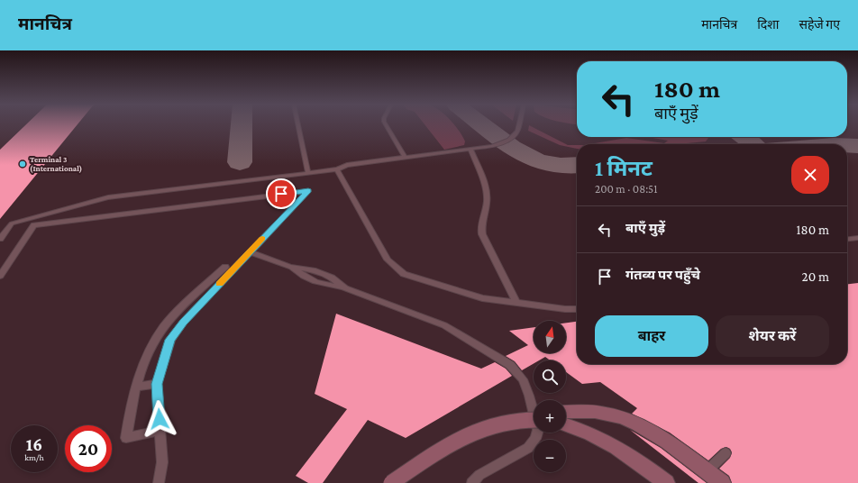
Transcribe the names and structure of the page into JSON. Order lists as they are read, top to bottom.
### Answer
{
  "places": ["Terminal 3 (International)"],
  "north": "top",
  "page": {
    "header": "मानचित्र",
    "nav": ["मानचित्र", "दिशा", "सहेजे गए"],
    "turn": ["180 m", "बाएँ मुड़ें"],
    "heading": ["1 मिनट", "200 m · 08:51"],
    "list": [
      {
        "name": "बाएँ मुड़ें",
        "value": "180 m"
      },
      {
        "name": "गंतव्य पर पहुँचे",
        "value": "20 m"
      }
    ],
    "buttons": ["बाहर", "शेयर करें"],
    "map_buttons": ["+", "−"],
    "speed": "16 km/h",
    "limit": "20"
  }
}
